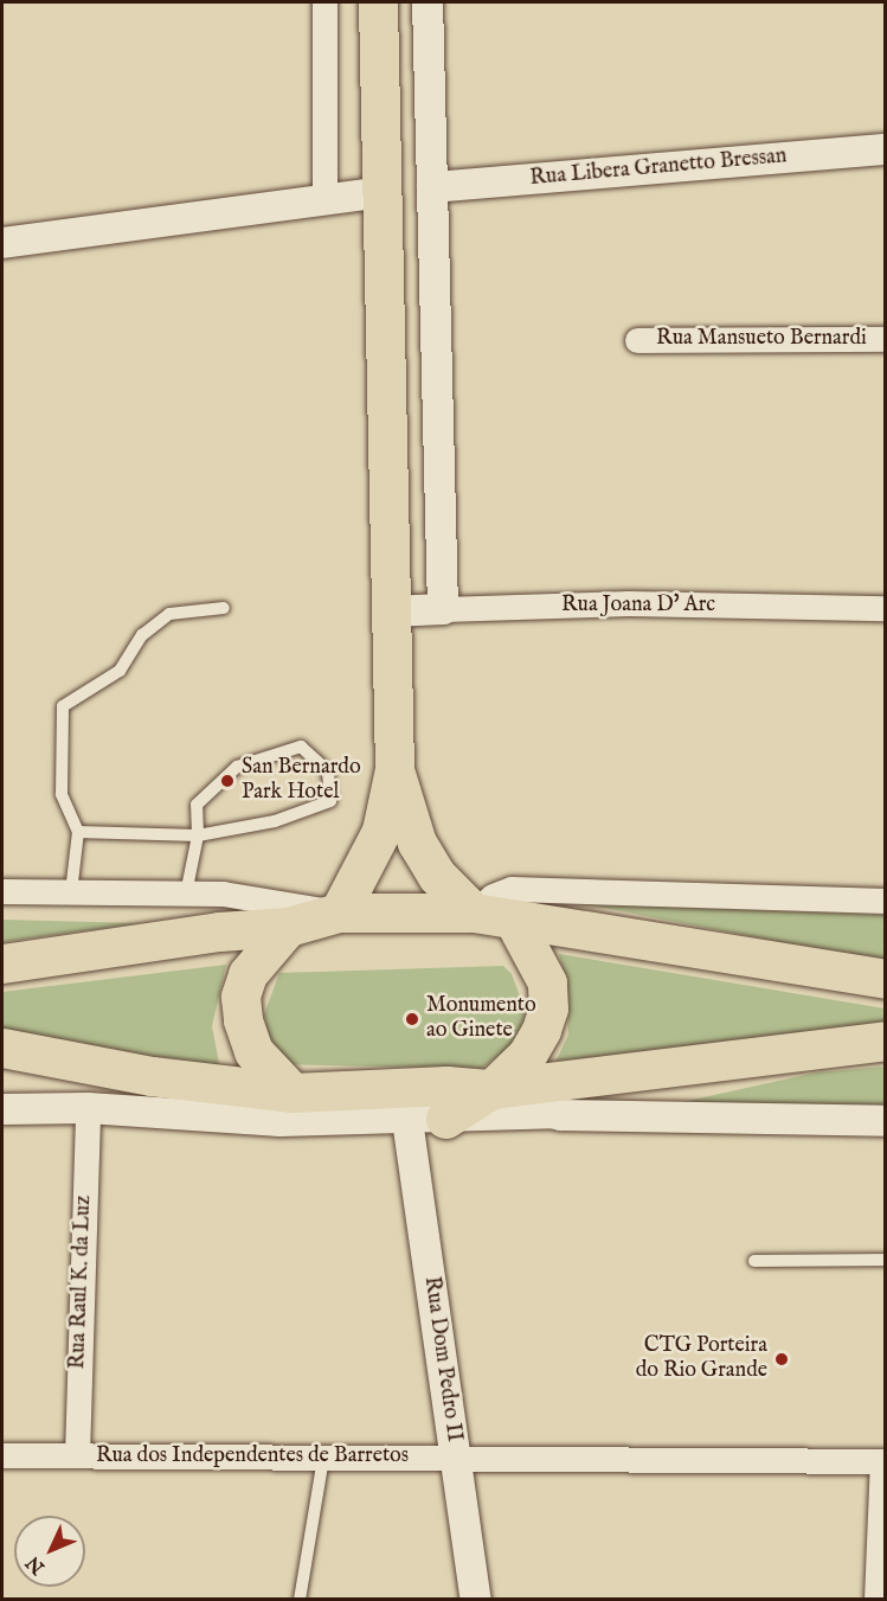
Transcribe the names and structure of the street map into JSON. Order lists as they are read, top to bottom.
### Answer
{
  "streets": {
    "street": [
      "Rua Libera Granetto Bressan",
      "Rua Mansueto Bernardi",
      "Rua Joana D' Arc",
      "Rua Raul K. da Luz",
      "Rua Dom Pedro II",
      "Rua dos Independentes de Barretos"
    ]
  },
  "crossings": [
    ["Rua Raul K. da Luz", "Rua dos Independentes de Barretos"],
    ["Rua Dom Pedro II", "Rua dos Independentes de Barretos"]
  ],
  "places": ["San Bernardo Park Hotel", "Monumento ao Ginete", "CTG Porteira do Rio Grande"],
  "north": "bottom left"
}
